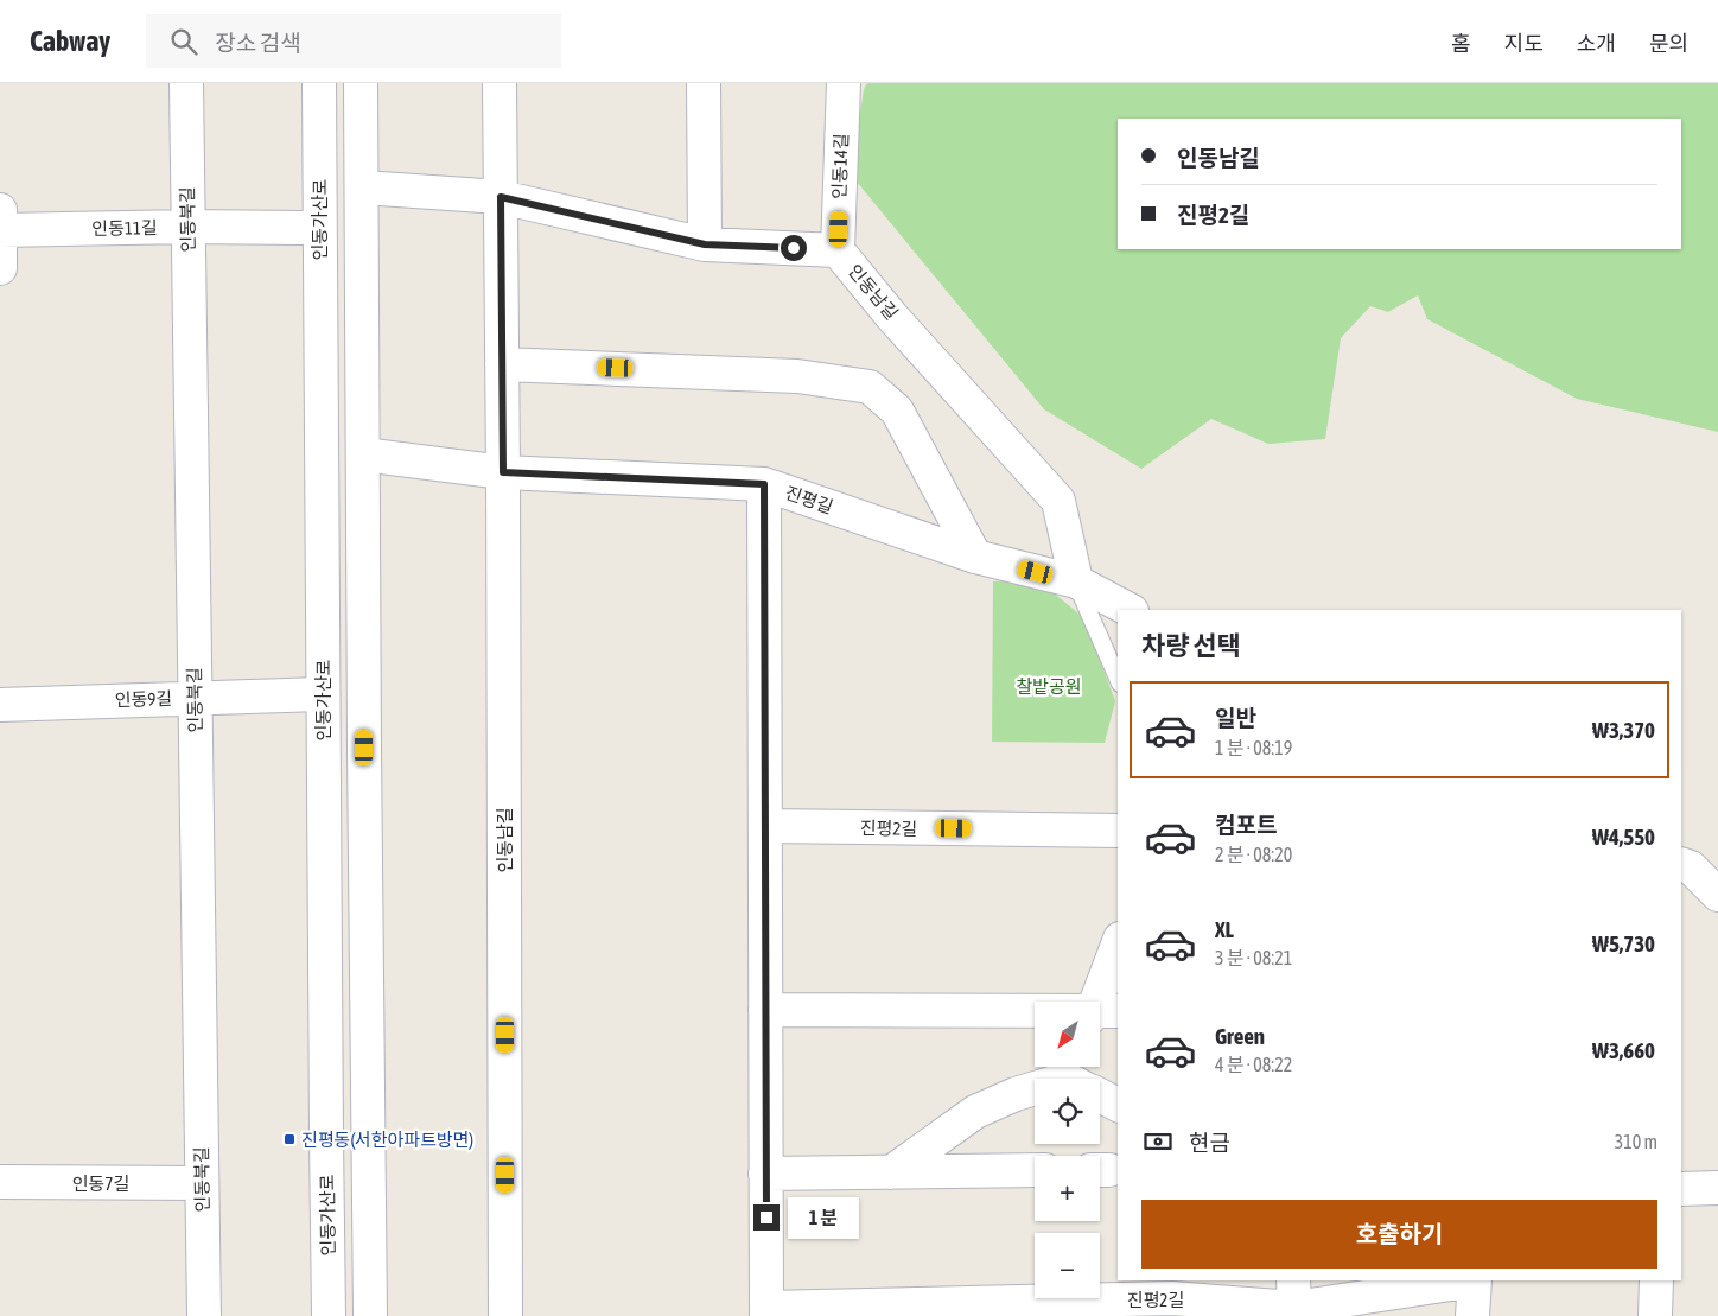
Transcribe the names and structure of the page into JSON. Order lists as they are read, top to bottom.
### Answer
{
  "streets": {
    "street": [
      "인동14길",
      "인동북길",
      "인동가산로",
      "인동11길",
      "인동남길",
      "진평길",
      "인동9길",
      "진평2길",
      "인동7길"
    ]
  },
  "crossings": [
    ["인동14길", "인동남길"],
    ["인동북길", "인동11길"],
    ["인동북길", "인동9길"],
    ["인동북길", "인동7길"],
    ["인동가산로", "인동11길"],
    ["인동가산로", "인동9길"],
    ["인동남길", "진평길"],
    ["진평길", "진평2길"]
  ],
  "parks": ["찰밭공원"],
  "places": {
    "transit": ["진평동(서한아파트방면)"]
  },
  "north": "bottom left",
  "page": {
    "header": "Cabway",
    "search": "장소 검색",
    "nav": [
      "홈",
      "지도",
      "소개",
      "문의"
    ],
    "banner": ["인동남길", "진평2길"],
    "heading": "차량 선택",
    "list": [
      {
        "name": "일반",
        "note": "1 분 · 08:19",
        "value": "₩3,370"
      },
      {
        "name": "컴포트",
        "note": "2 분 · 08:20",
        "value": "₩4,550"
      },
      {
        "name": "XL",
        "note": "3 분 · 08:21",
        "value": "₩5,730"
      },
      {
        "name": "Green",
        "note": "4 분 · 08:22",
        "value": "₩3,660"
      }
    ],
    "map_buttons": ["+", "−"],
    "pay": ["현금", "310 m"],
    "buttons": "호출하기",
    "bubble": "1 분"
  }
}
